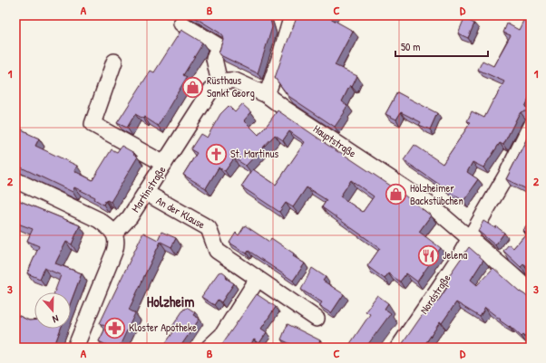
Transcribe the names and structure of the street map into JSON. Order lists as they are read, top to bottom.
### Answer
{
  "streets": {
    "street": [
      "Hauptstraße",
      "Martinstraße",
      "An der Klause",
      "Nordstraße"
    ]
  },
  "crossings": [
    ["Hauptstraße", "Nordstraße"],
    ["Martinstraße", "An der Klause"]
  ],
  "districts": ["Holzheim"],
  "places": {
    "shop": ["Rüsthaus Sankt Georg", "Holzheimer Backstübchen"],
    "church": ["St. Martinus"],
    "restaurant": ["Jelena"],
    "pharmacy": ["Kloster Apotheke"]
  },
  "scale_bar": "50 m",
  "north": "bottom",
  "grid": {
    "columns": [
      "A",
      "B",
      "C",
      "D"
    ],
    "rows": ["1", "2", "3"]
  }
}
